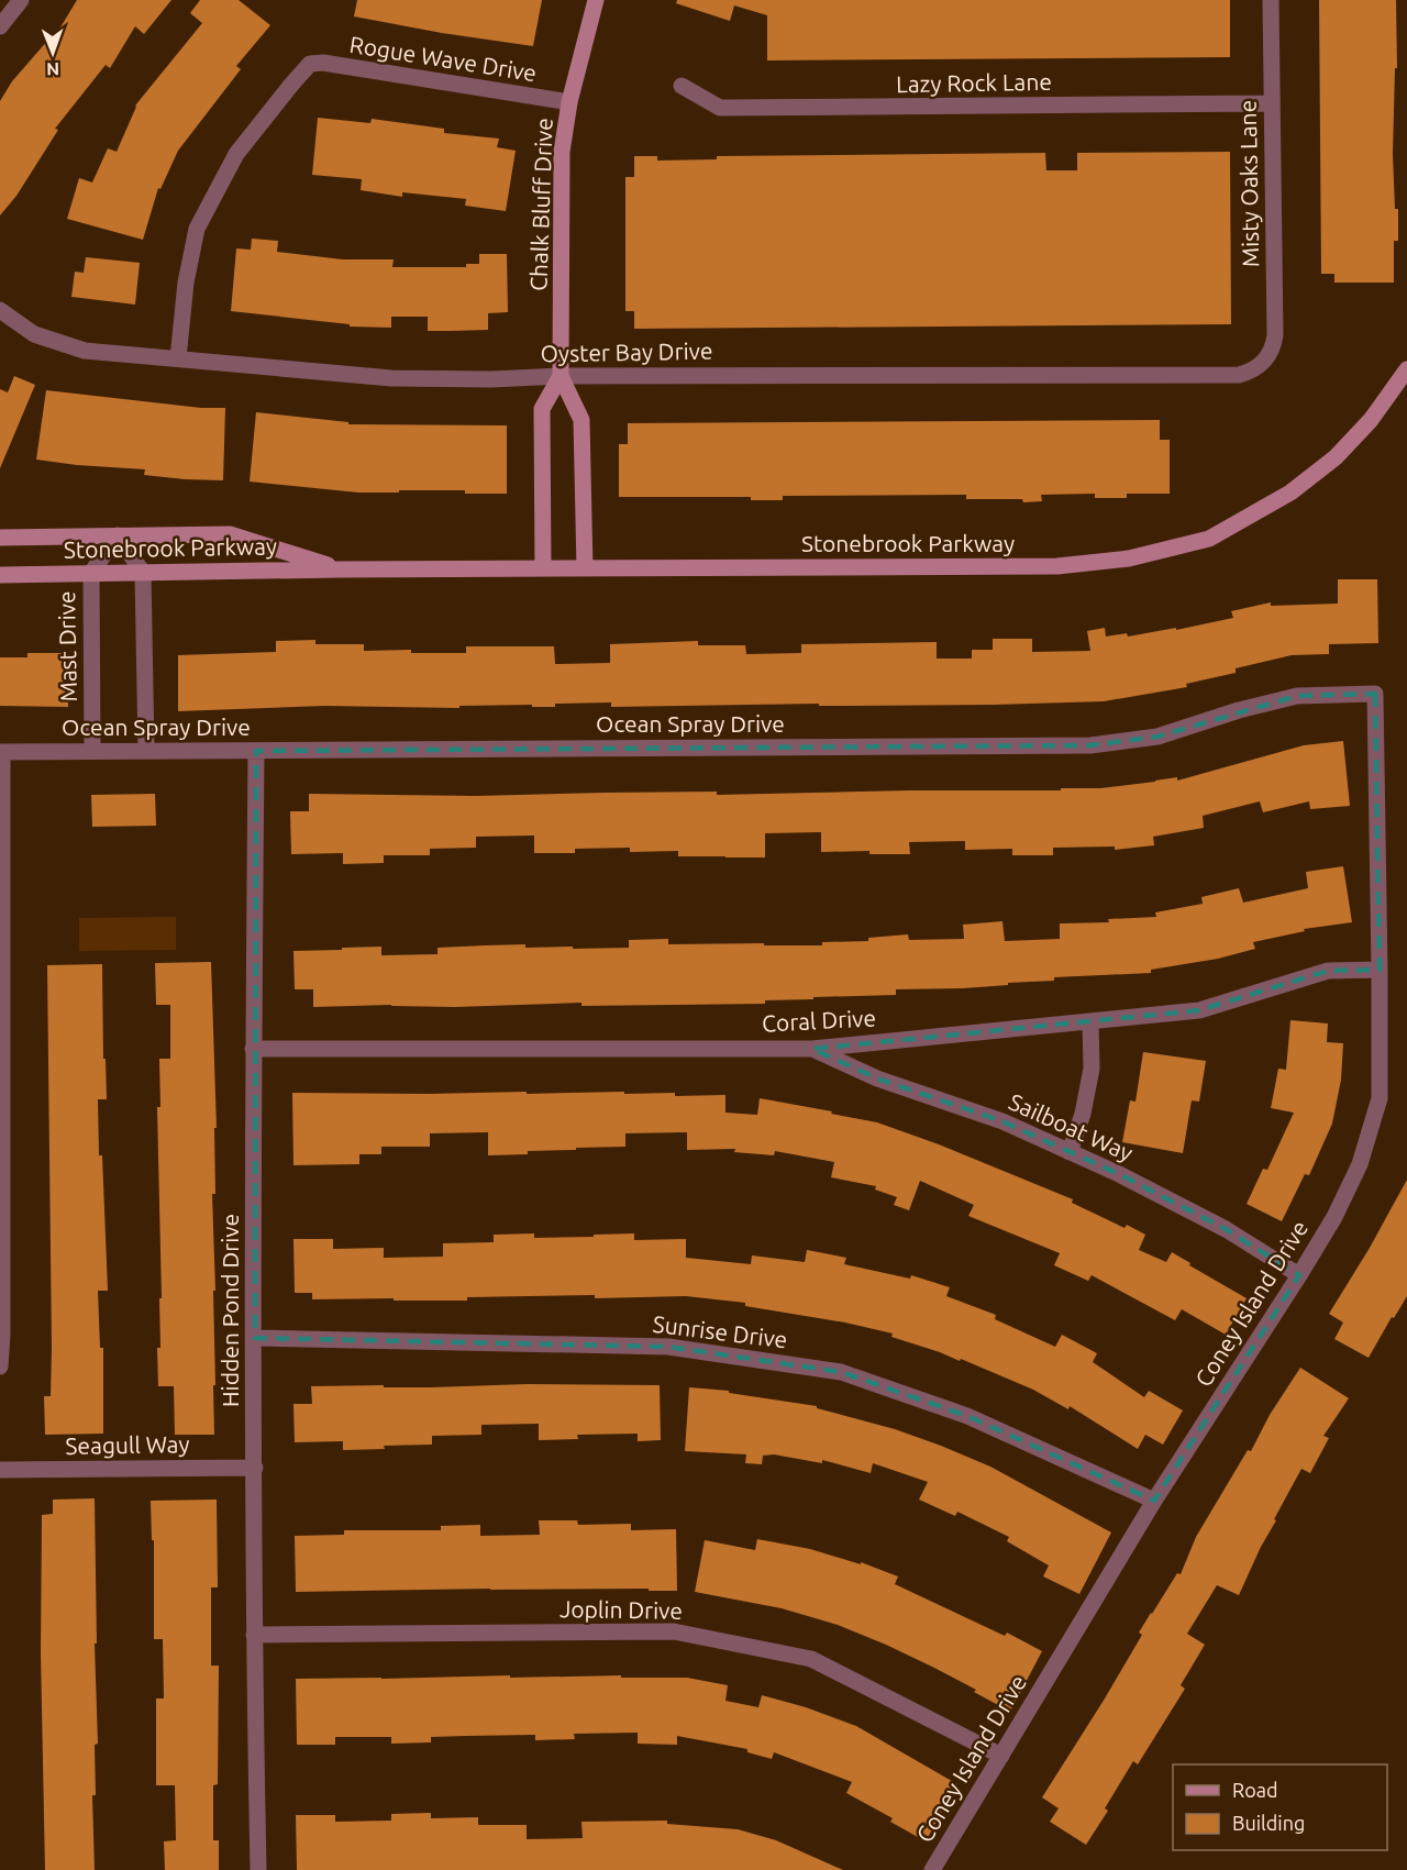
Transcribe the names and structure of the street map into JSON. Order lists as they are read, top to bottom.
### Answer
{
  "streets": {
    "street": [
      "Rogue Wave Drive",
      "Lazy Rock Lane",
      "Misty Oaks Lane",
      "Chalk Bluff Drive",
      "Oyster Bay Drive",
      "Stonebrook Parkway",
      "Mast Drive",
      "Ocean Spray Drive",
      "Coral Drive",
      "Sailboat Way",
      "Coney Island Drive",
      "Hidden Pond Drive",
      "Sunrise Drive",
      "Seagull Way",
      "Joplin Drive"
    ]
  },
  "crossings": [
    ["Rogue Wave Drive", "Chalk Bluff Drive"],
    ["Rogue Wave Drive", "Oyster Bay Drive"],
    ["Lazy Rock Lane", "Misty Oaks Lane"],
    ["Misty Oaks Lane", "Oyster Bay Drive"],
    ["Chalk Bluff Drive", "Oyster Bay Drive"],
    ["Chalk Bluff Drive", "Stonebrook Parkway"],
    ["Stonebrook Parkway", "Mast Drive"],
    ["Mast Drive", "Ocean Spray Drive"],
    ["Ocean Spray Drive", "Coney Island Drive"],
    ["Ocean Spray Drive", "Hidden Pond Drive"],
    ["Coral Drive", "Sailboat Way"],
    ["Coral Drive", "Coney Island Drive"],
    ["Coral Drive", "Hidden Pond Drive"],
    ["Sailboat Way", "Coney Island Drive"],
    ["Coney Island Drive", "Sunrise Drive"],
    ["Coney Island Drive", "Joplin Drive"],
    ["Hidden Pond Drive", "Sunrise Drive"],
    ["Hidden Pond Drive", "Seagull Way"],
    ["Hidden Pond Drive", "Joplin Drive"]
  ],
  "legend": ["Road", "Building"],
  "north": "bottom"
}
